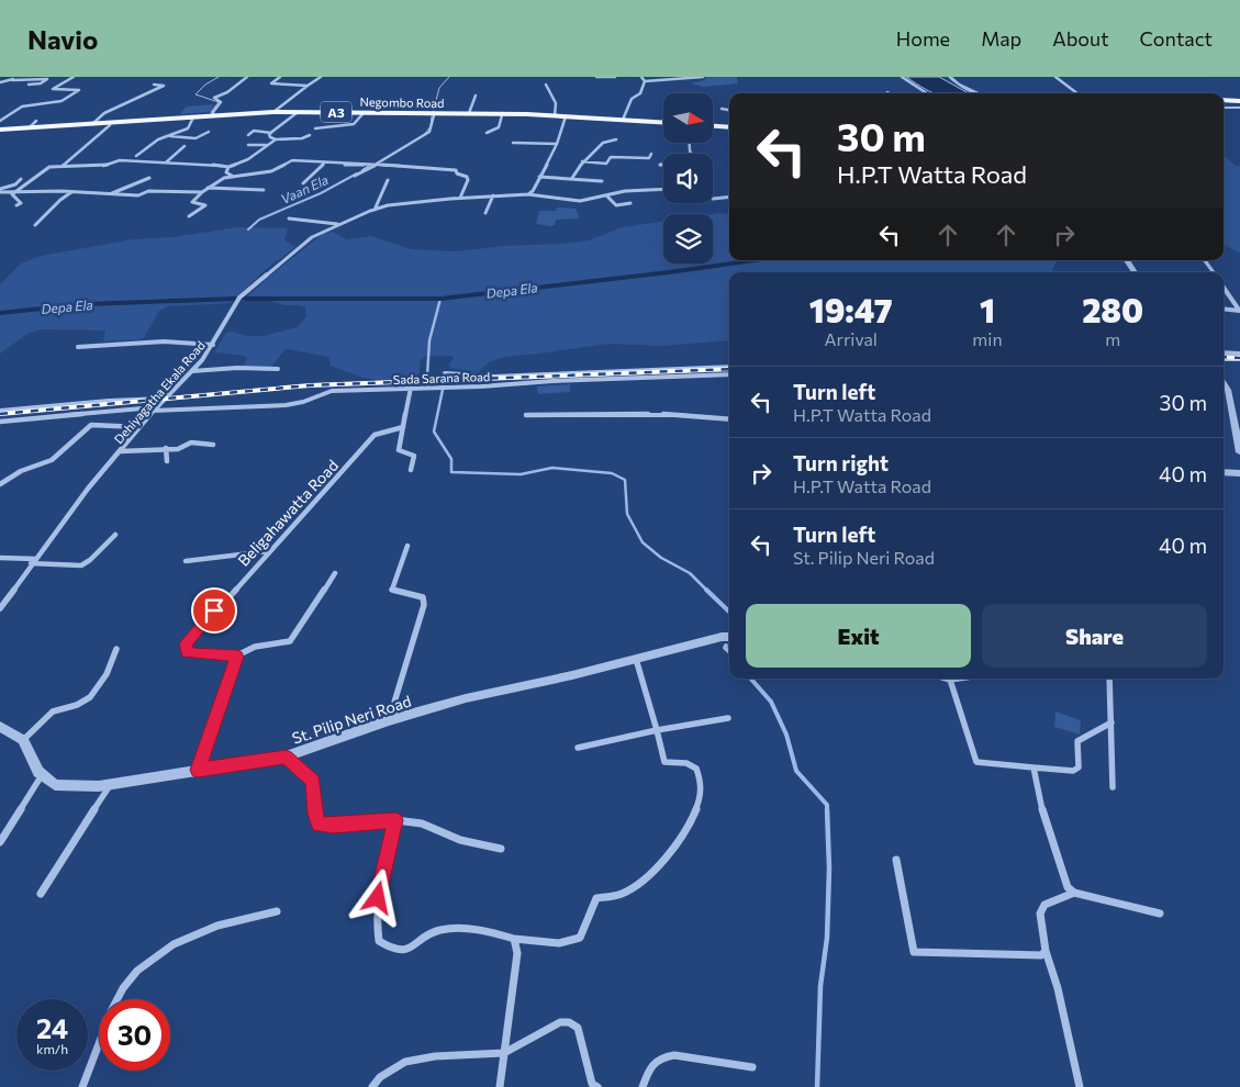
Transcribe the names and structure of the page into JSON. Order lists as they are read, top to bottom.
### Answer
{
  "streets": {
    "highway": ["Negombo Road", "A3"],
    "street": [
      "Sada Sarana Road",
      "Dehiyagatha Ekala Road",
      "Beligahawatta Road",
      "St. Pilip Neri Road"
    ]
  },
  "crossings": [
    ["Sada Sarana Road", "Dehiyagatha Ekala Road"]
  ],
  "water": ["Vaan Ela", "Depa Ela"],
  "north": "right",
  "page": {
    "header": "Navio",
    "nav": [
      "Home",
      "Map",
      "About",
      "Contact"
    ],
    "turn": ["30 m", "H.P.T Watta Road"],
    "eta": [
      "19:47",
      "Arrival",
      "1",
      "min",
      "280",
      "m"
    ],
    "list": [
      {
        "name": "Turn left",
        "note": "H.P.T Watta Road",
        "value": "30 m"
      },
      {
        "name": "Turn right",
        "note": "H.P.T Watta Road",
        "value": "40 m"
      },
      {
        "name": "Turn left",
        "note": "St. Pilip Neri Road",
        "value": "40 m"
      }
    ],
    "buttons": ["Exit", "Share"],
    "speed": "24 km/h",
    "limit": "30"
  }
}
